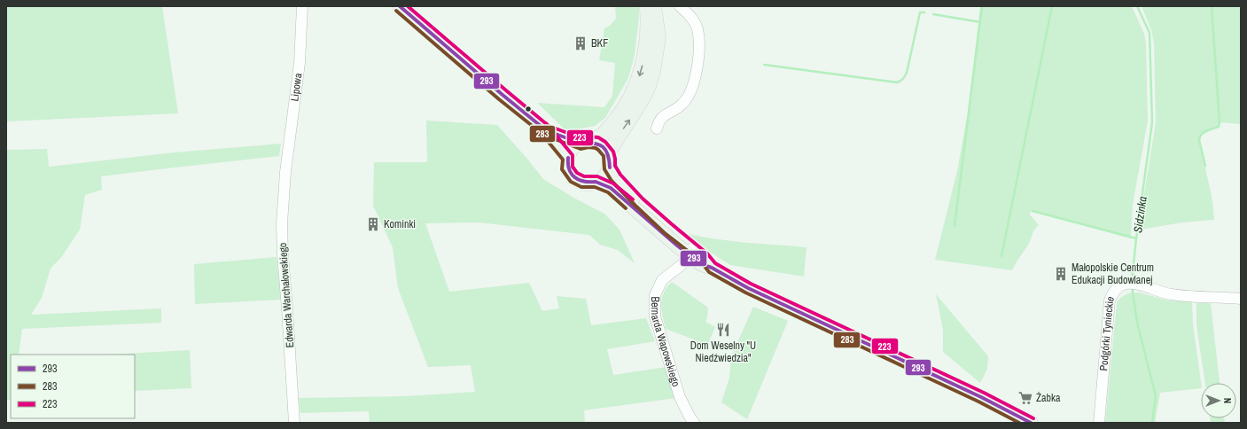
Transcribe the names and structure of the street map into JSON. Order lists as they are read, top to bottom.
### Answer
{
  "streets": {
    "street": [
      "Lipowa",
      "Edwarda Warchałowskiego",
      "Podgórki Tynieckie",
      "Bernarda Wapowskiego"
    ]
  },
  "crossings": [
    ["Lipowa", "Edwarda Warchałowskiego"]
  ],
  "water": ["Sidzinka"],
  "places": {
    "building": ["BKF", "Kominki", "Małopolskie Centrum Edukacji Budowlanej"],
    "restaurant": ["Dom Weselny \"U Niedźwiedzia\""],
    "supermarket": ["Żabka"]
  },
  "lines": ["transit line 293", "transit line 223", "transit line 283"],
  "legend": ["293", "283", "223"],
  "north": "right"
}
